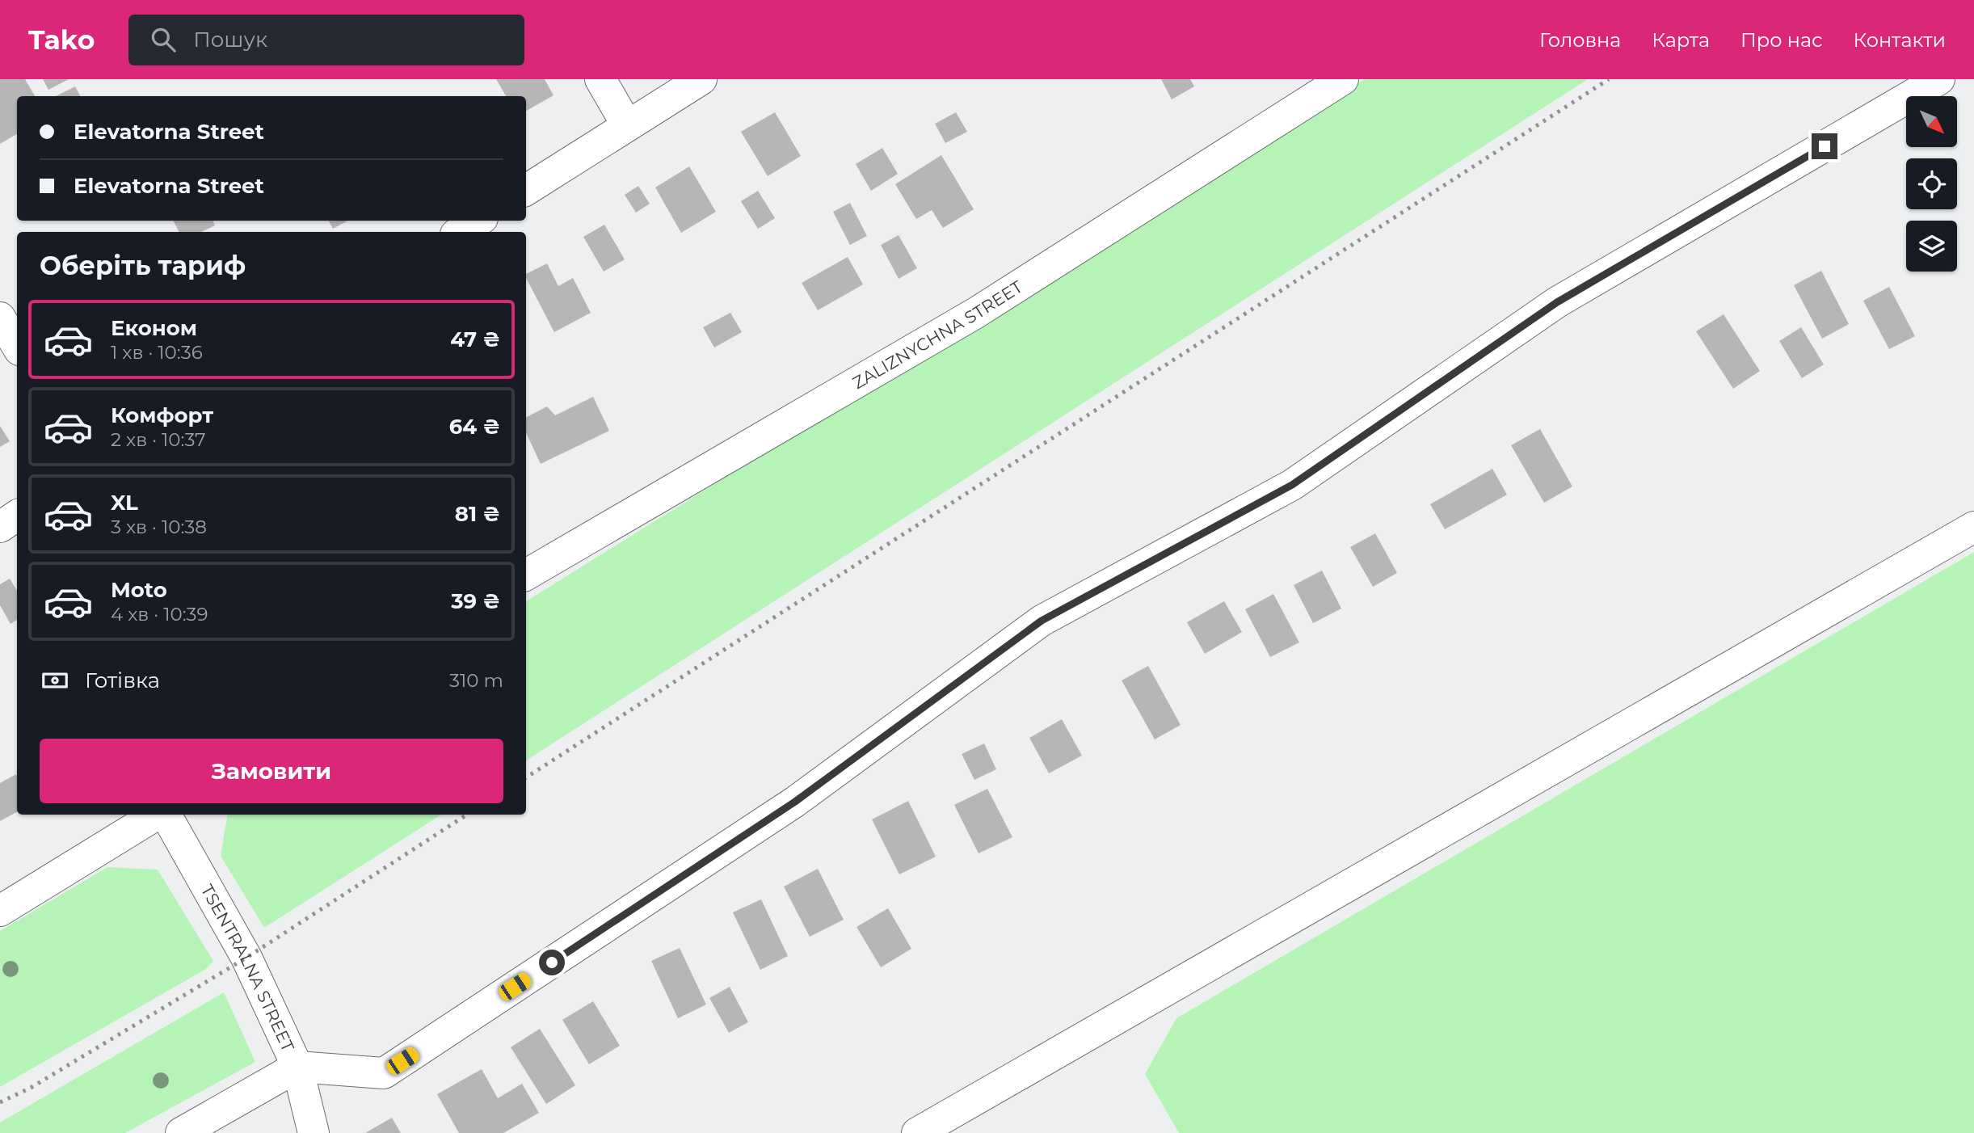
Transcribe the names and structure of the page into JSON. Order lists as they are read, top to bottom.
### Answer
{
  "streets": {
    "street": ["ZALIZNYCHNA STREET", "TSENTRALNA STREET"]
  },
  "north": "bottom right",
  "page": {
    "header": "Tako",
    "search": "Пошук",
    "nav": [
      "Головна",
      "Карта",
      "Про нас",
      "Контакти"
    ],
    "banner": ["Elevatorna Street", "Elevatorna Street"],
    "heading": "Оберіть тариф",
    "list": [
      {
        "name": "Економ",
        "note": "1 хв · 10:36",
        "value": "47 ₴"
      },
      {
        "name": "Комфорт",
        "note": "2 хв · 10:37",
        "value": "64 ₴"
      },
      {
        "name": "XL",
        "note": "3 хв · 10:38",
        "value": "81 ₴"
      },
      {
        "name": "Moto",
        "note": "4 хв · 10:39",
        "value": "39 ₴"
      }
    ],
    "pay": ["Готівка", "310 m"],
    "buttons": "Замовити"
  }
}
